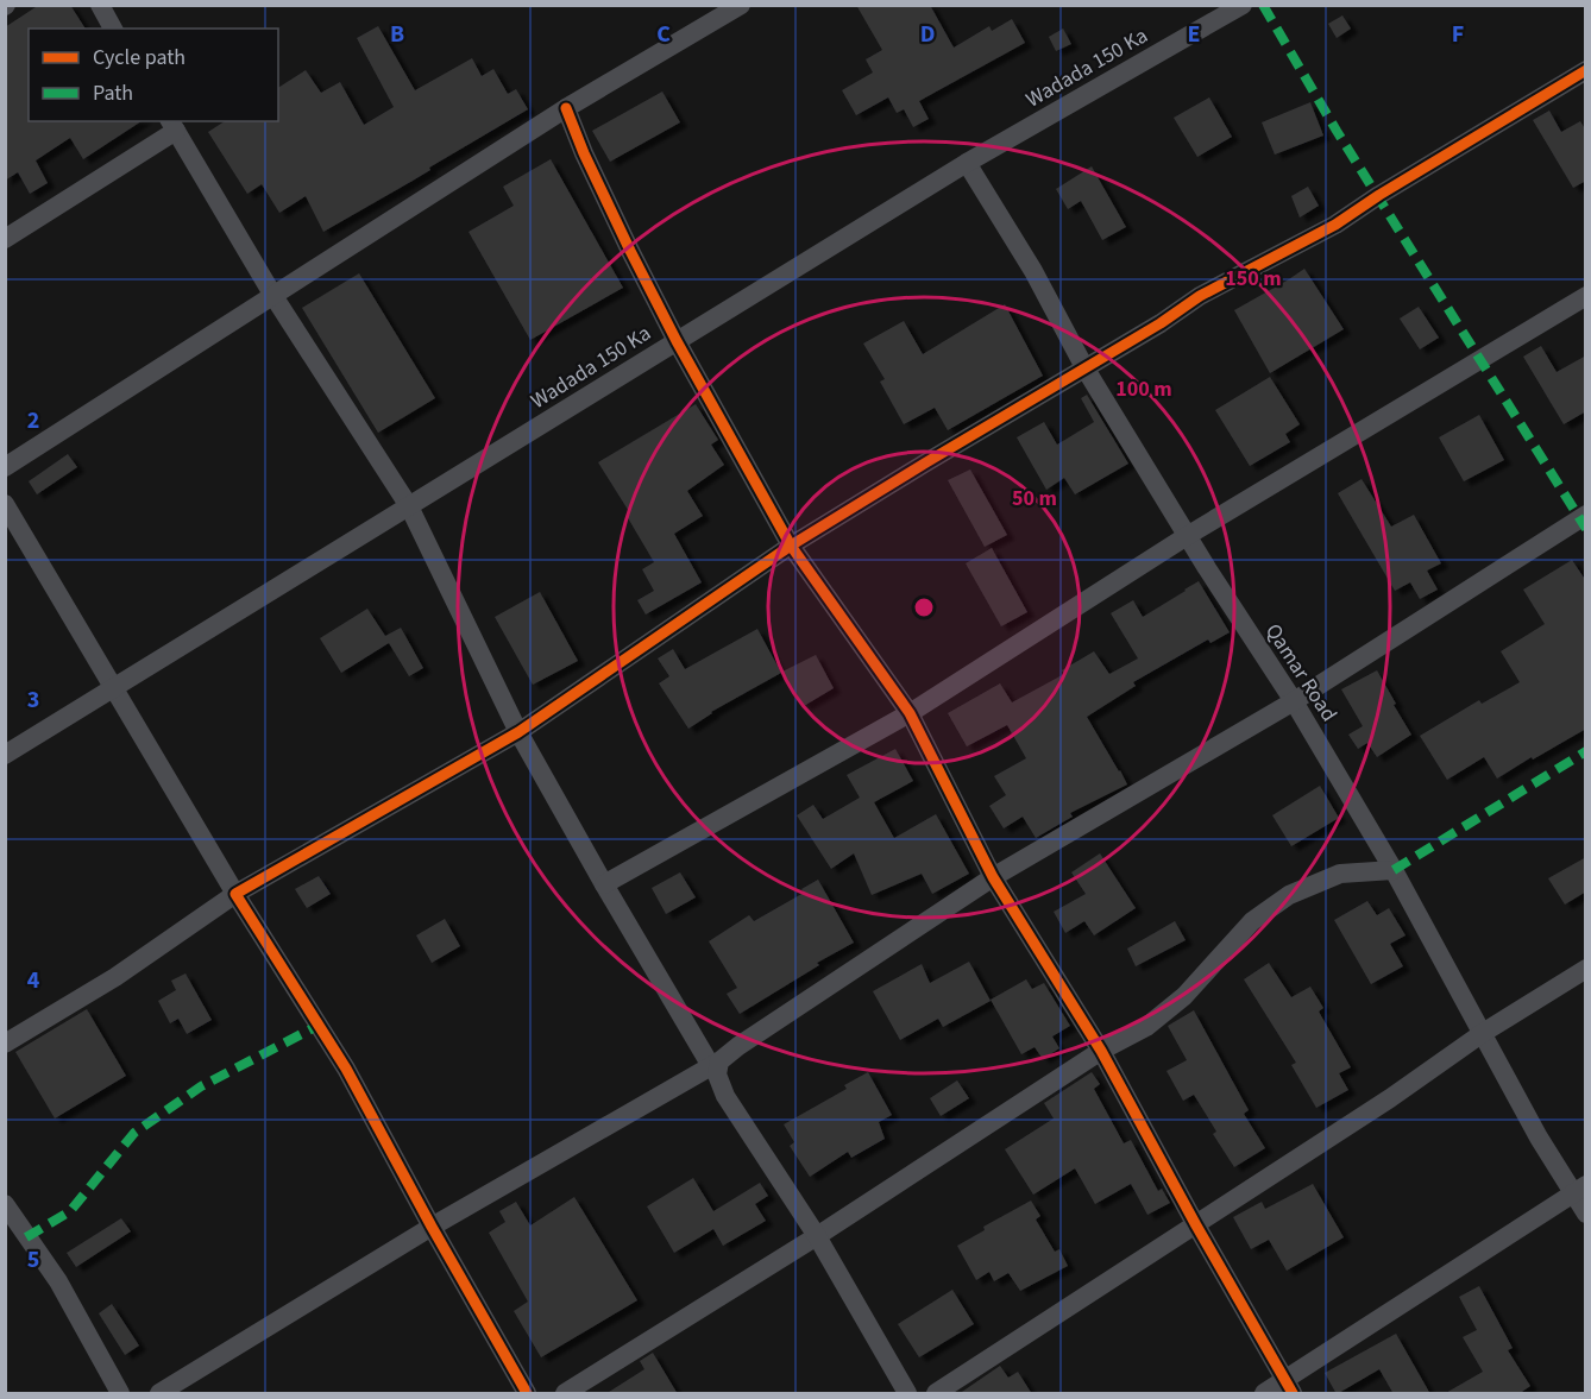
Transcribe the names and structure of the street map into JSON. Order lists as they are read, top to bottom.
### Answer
{
  "streets": {
    "street": ["Wadada 150 Ka", "Qamar Road"]
  },
  "crossings": [
    ["Wadada 150 Ka", "Qamar Road"]
  ],
  "legend": ["Cycle path", "Path"],
  "grid": {
    "columns": [
      "B",
      "C",
      "D",
      "E",
      "F"
    ],
    "rows": [
      "2",
      "3",
      "4",
      "5"
    ]
  },
  "rings": ["150 m", "100 m", "50 m"]
}
